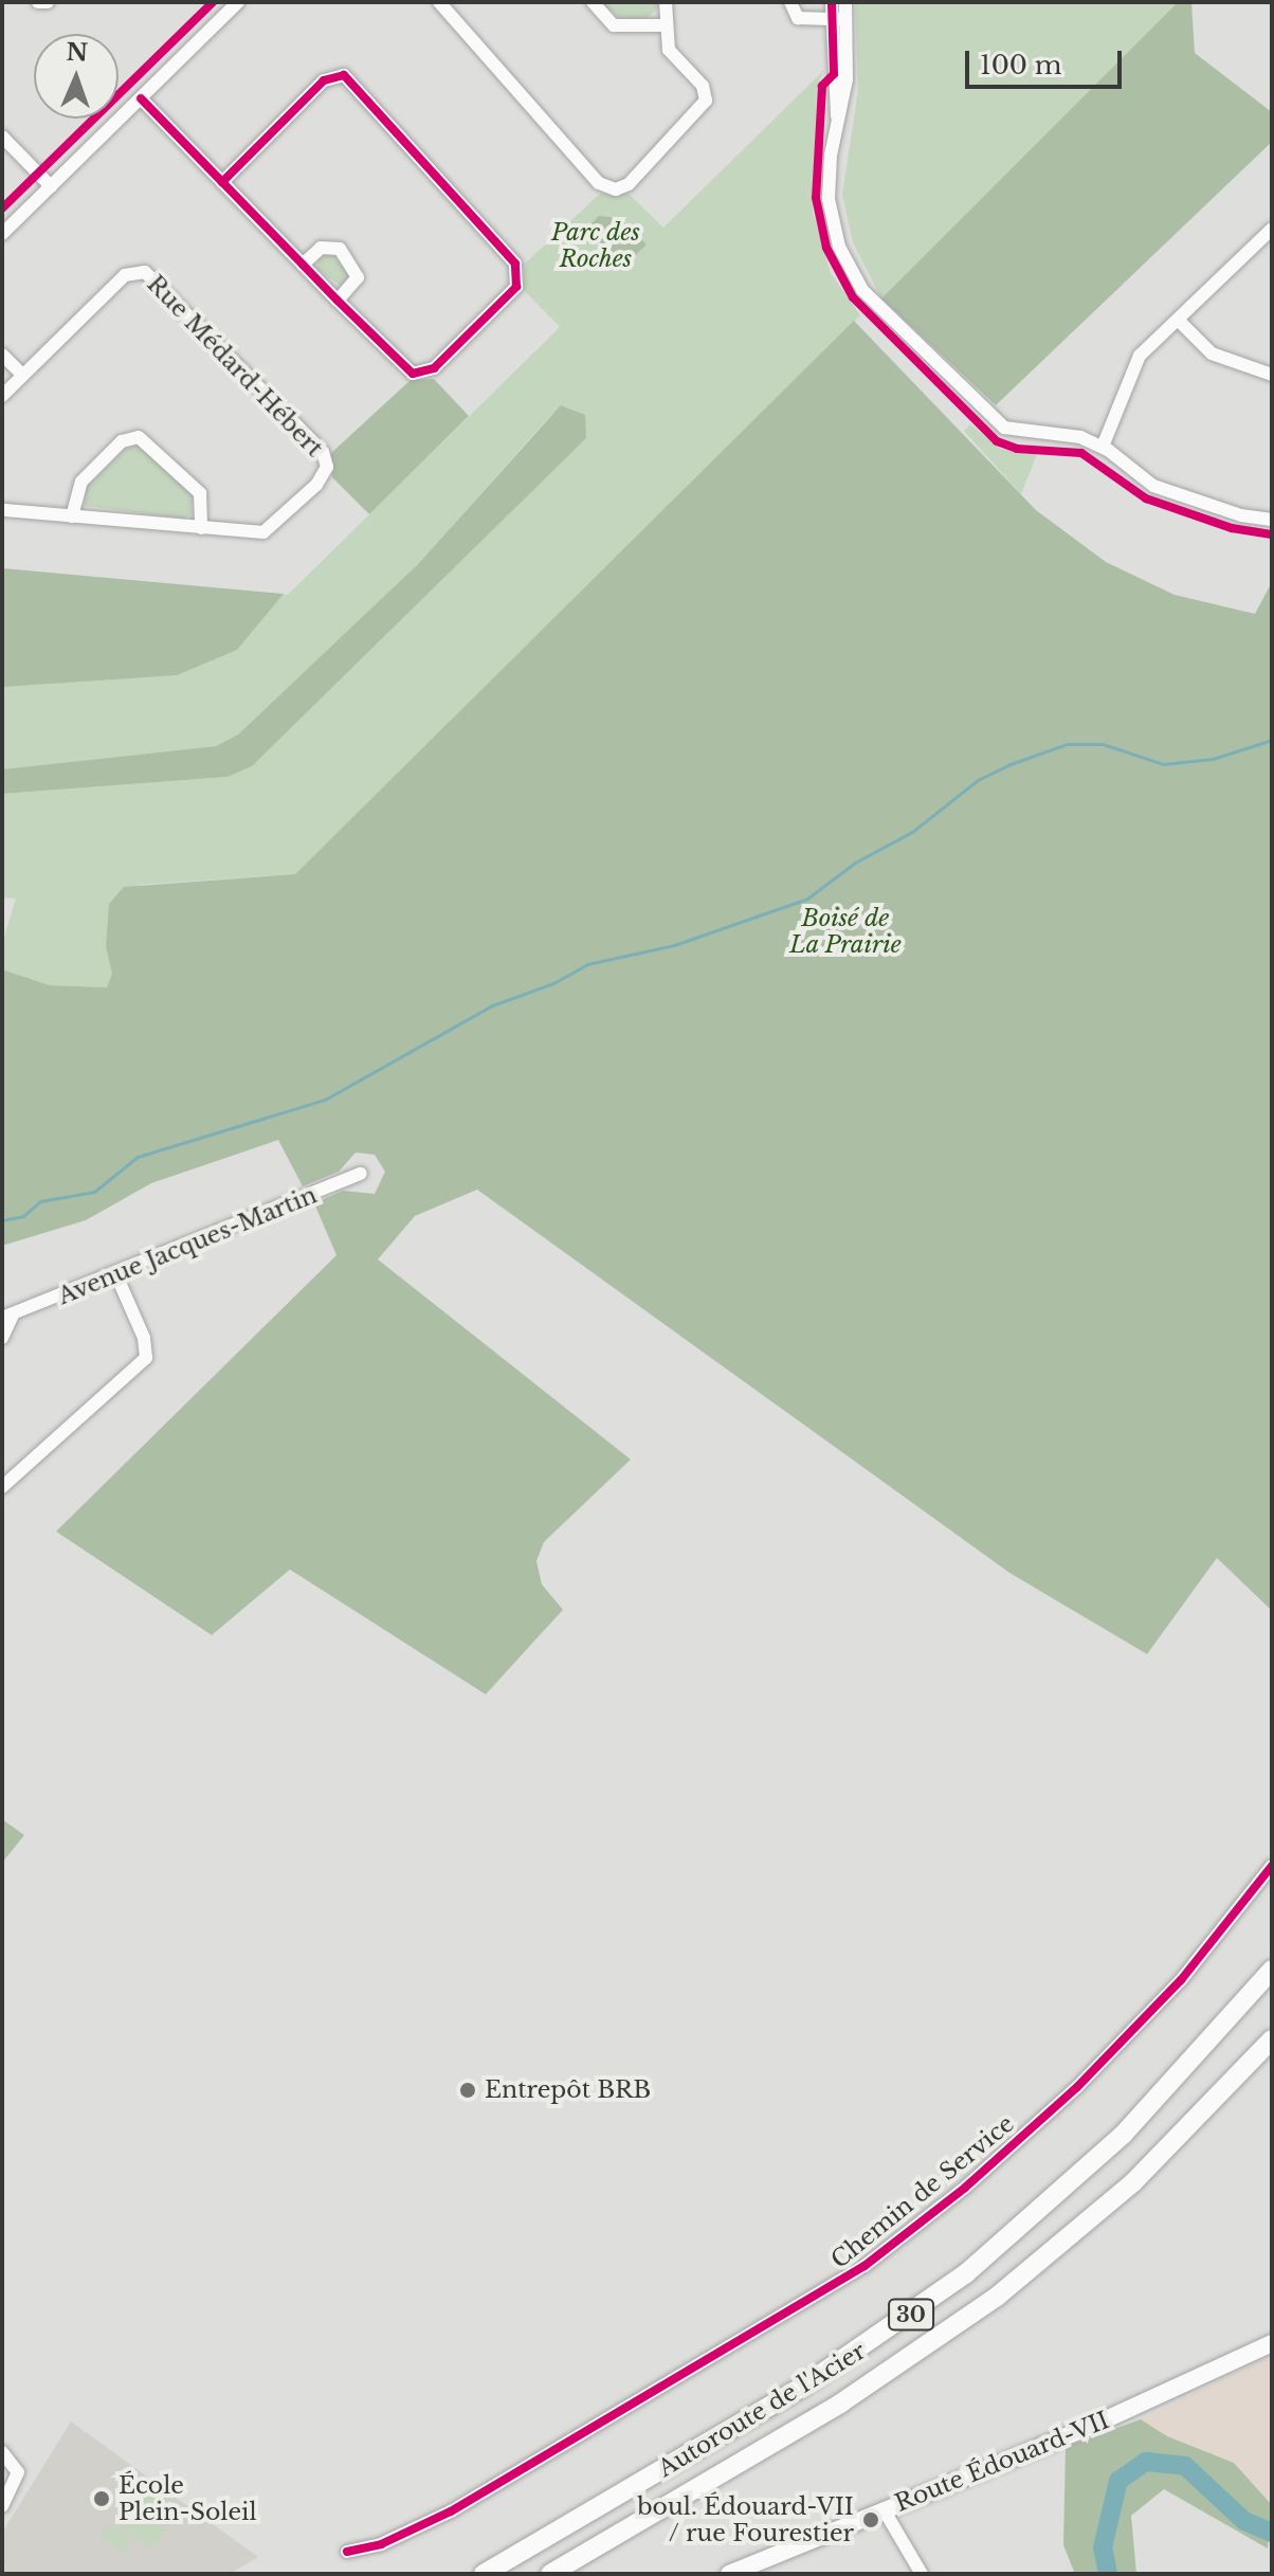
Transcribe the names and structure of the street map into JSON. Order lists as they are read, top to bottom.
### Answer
{
  "streets": {
    "highway": ["30", "Autoroute de l'Acier"],
    "main road": ["Route Édouard-VII"],
    "street": ["Rue Médard-Hébert", "Avenue Jacques-Martin", "Chemin de Service"]
  },
  "parks": ["Parc des Roches", "Boisé de La Prairie"],
  "places": ["Entrepôt BRB", "École Plein-Soleil", "boul. Édouard-VII / rue Fourestier"],
  "scale_bar": "100 m",
  "north": "top"
}
